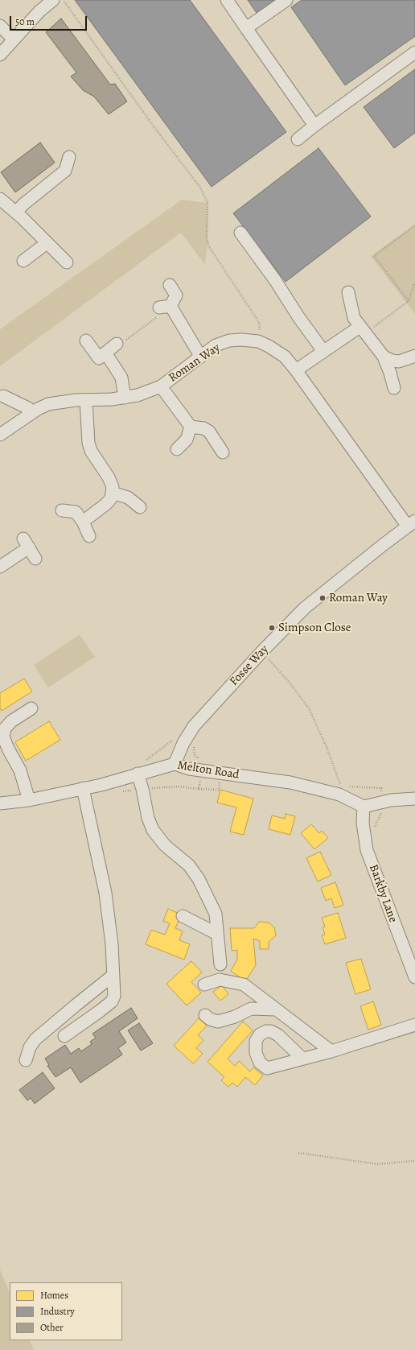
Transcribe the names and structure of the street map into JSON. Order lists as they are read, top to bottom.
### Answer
{
  "streets": {
    "street": [
      "Roman Way",
      "Fosse Way",
      "Melton Road",
      "Barkby Lane"
    ]
  },
  "crossings": [
    ["Roman Way", "Fosse Way"],
    ["Fosse Way", "Melton Road"],
    ["Melton Road", "Barkby Lane"]
  ],
  "places": ["Roman Way", "Simpson Close"],
  "legend": ["Homes", "Industry", "Other"],
  "scale_bar": "50 m"
}
